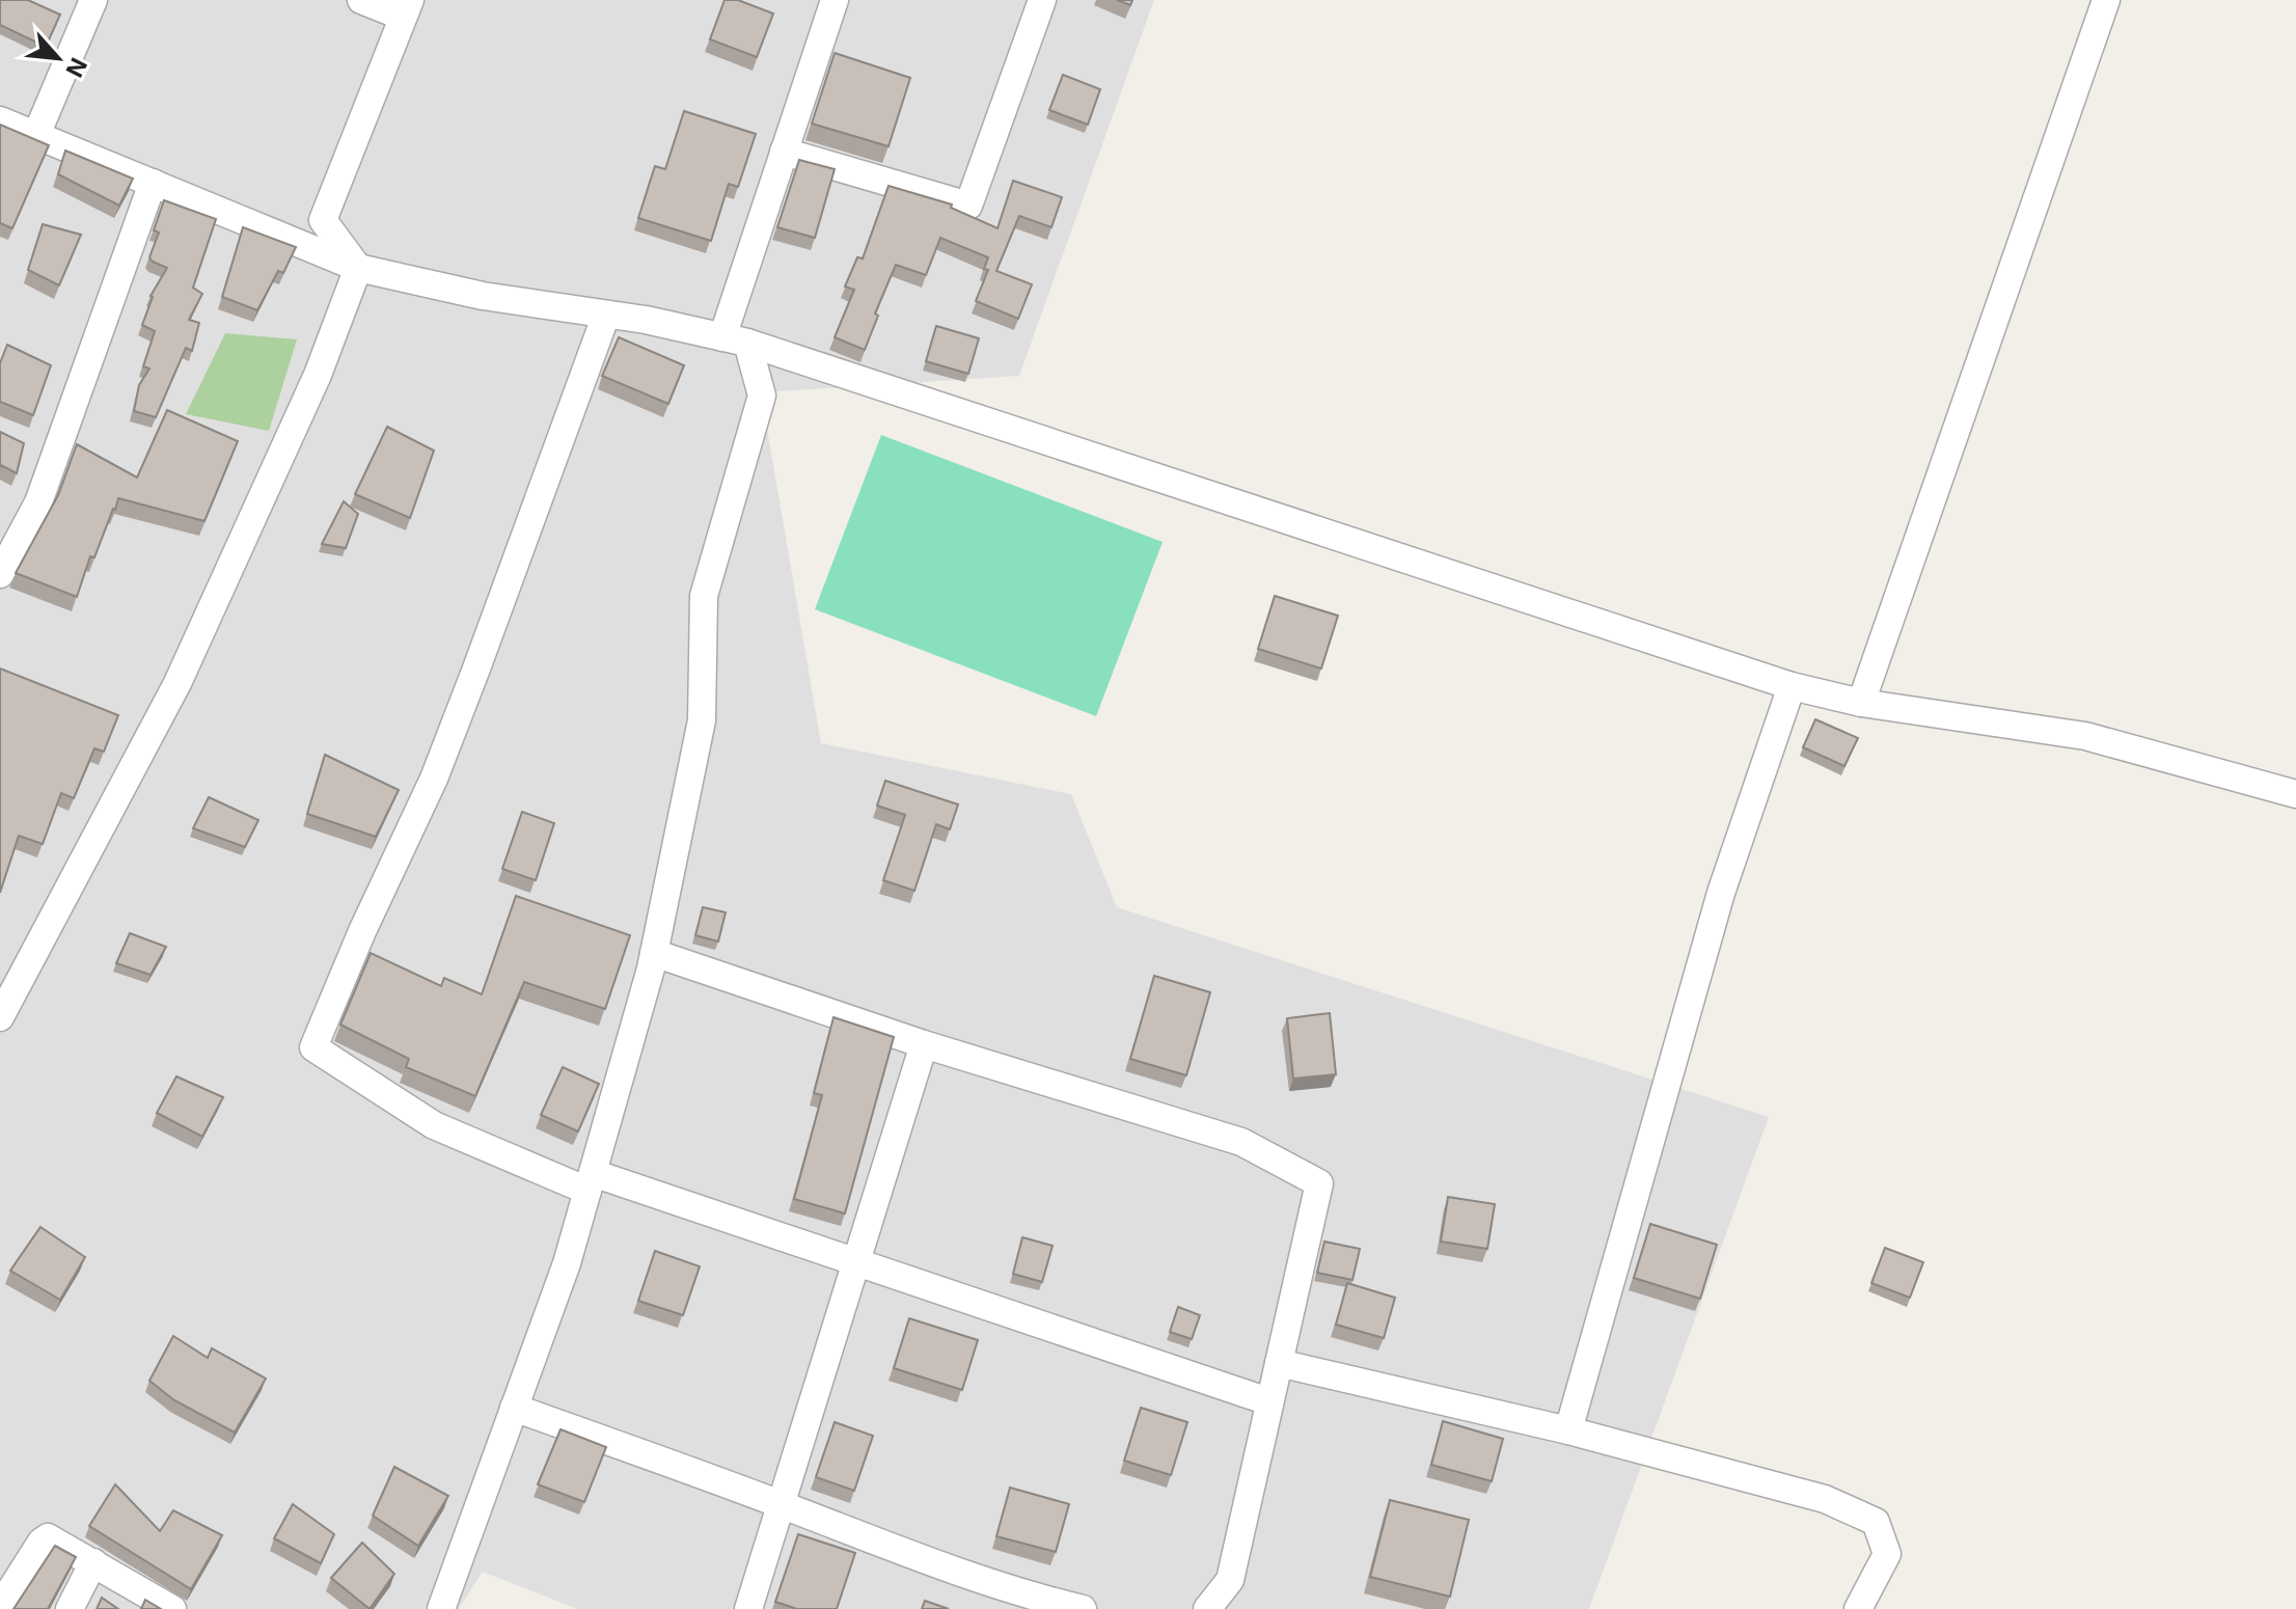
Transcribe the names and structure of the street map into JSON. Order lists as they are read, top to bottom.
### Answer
{
  "north": "bottom right"
}
